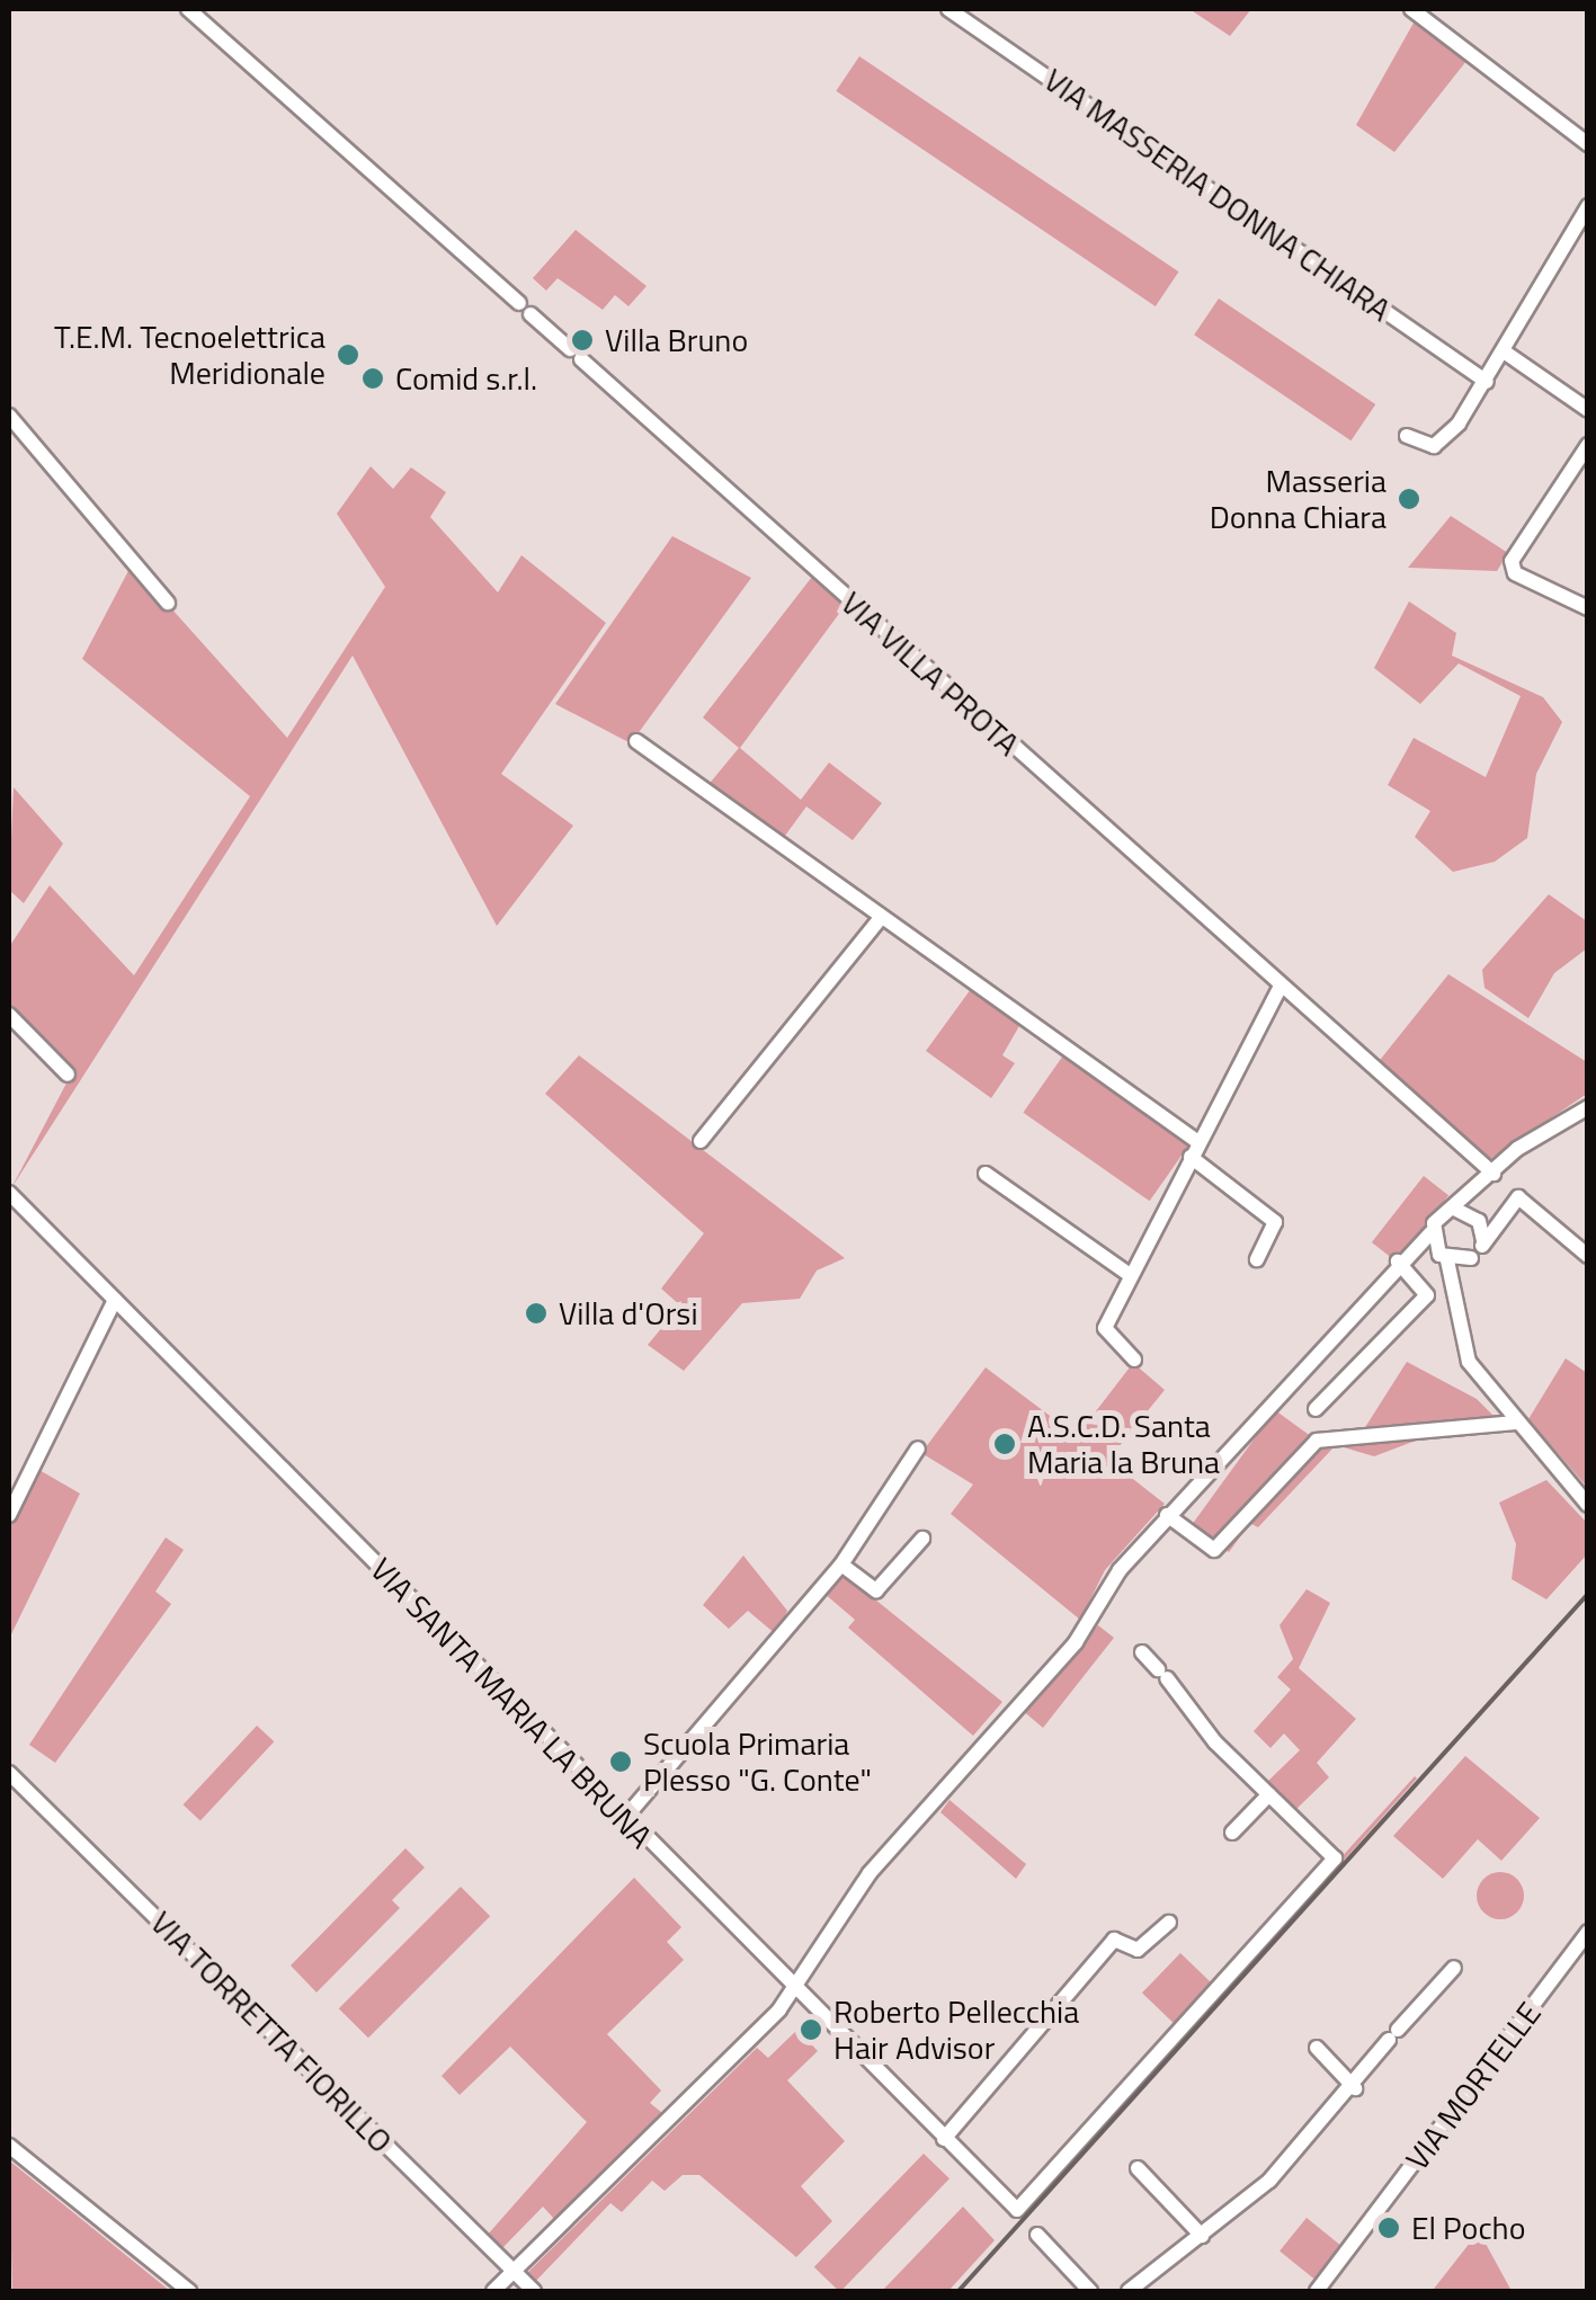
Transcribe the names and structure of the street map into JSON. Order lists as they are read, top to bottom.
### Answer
{
  "streets": {
    "street": [
      "VIA MASSERIA DONNA CHIARA",
      "VIA VILLA PROTA",
      "VIA SANTA MARIA LA BRUNA",
      "VIA TORRETTA FIORILLO",
      "VIA MORTELLE"
    ]
  },
  "places": [
    "Villa Bruno",
    "T.E.M. Tecnoelettrica Meridionale",
    "Comid s.r.l.",
    "Masseria Donna Chiara",
    "Villa d'Orsi",
    "A.S.C.D. Santa Maria la Bruna",
    "Scuola Primaria Plesso \"G. Conte\"",
    "Roberto Pellecchia Hair Advisor",
    "El Pocho"
  ]
}
